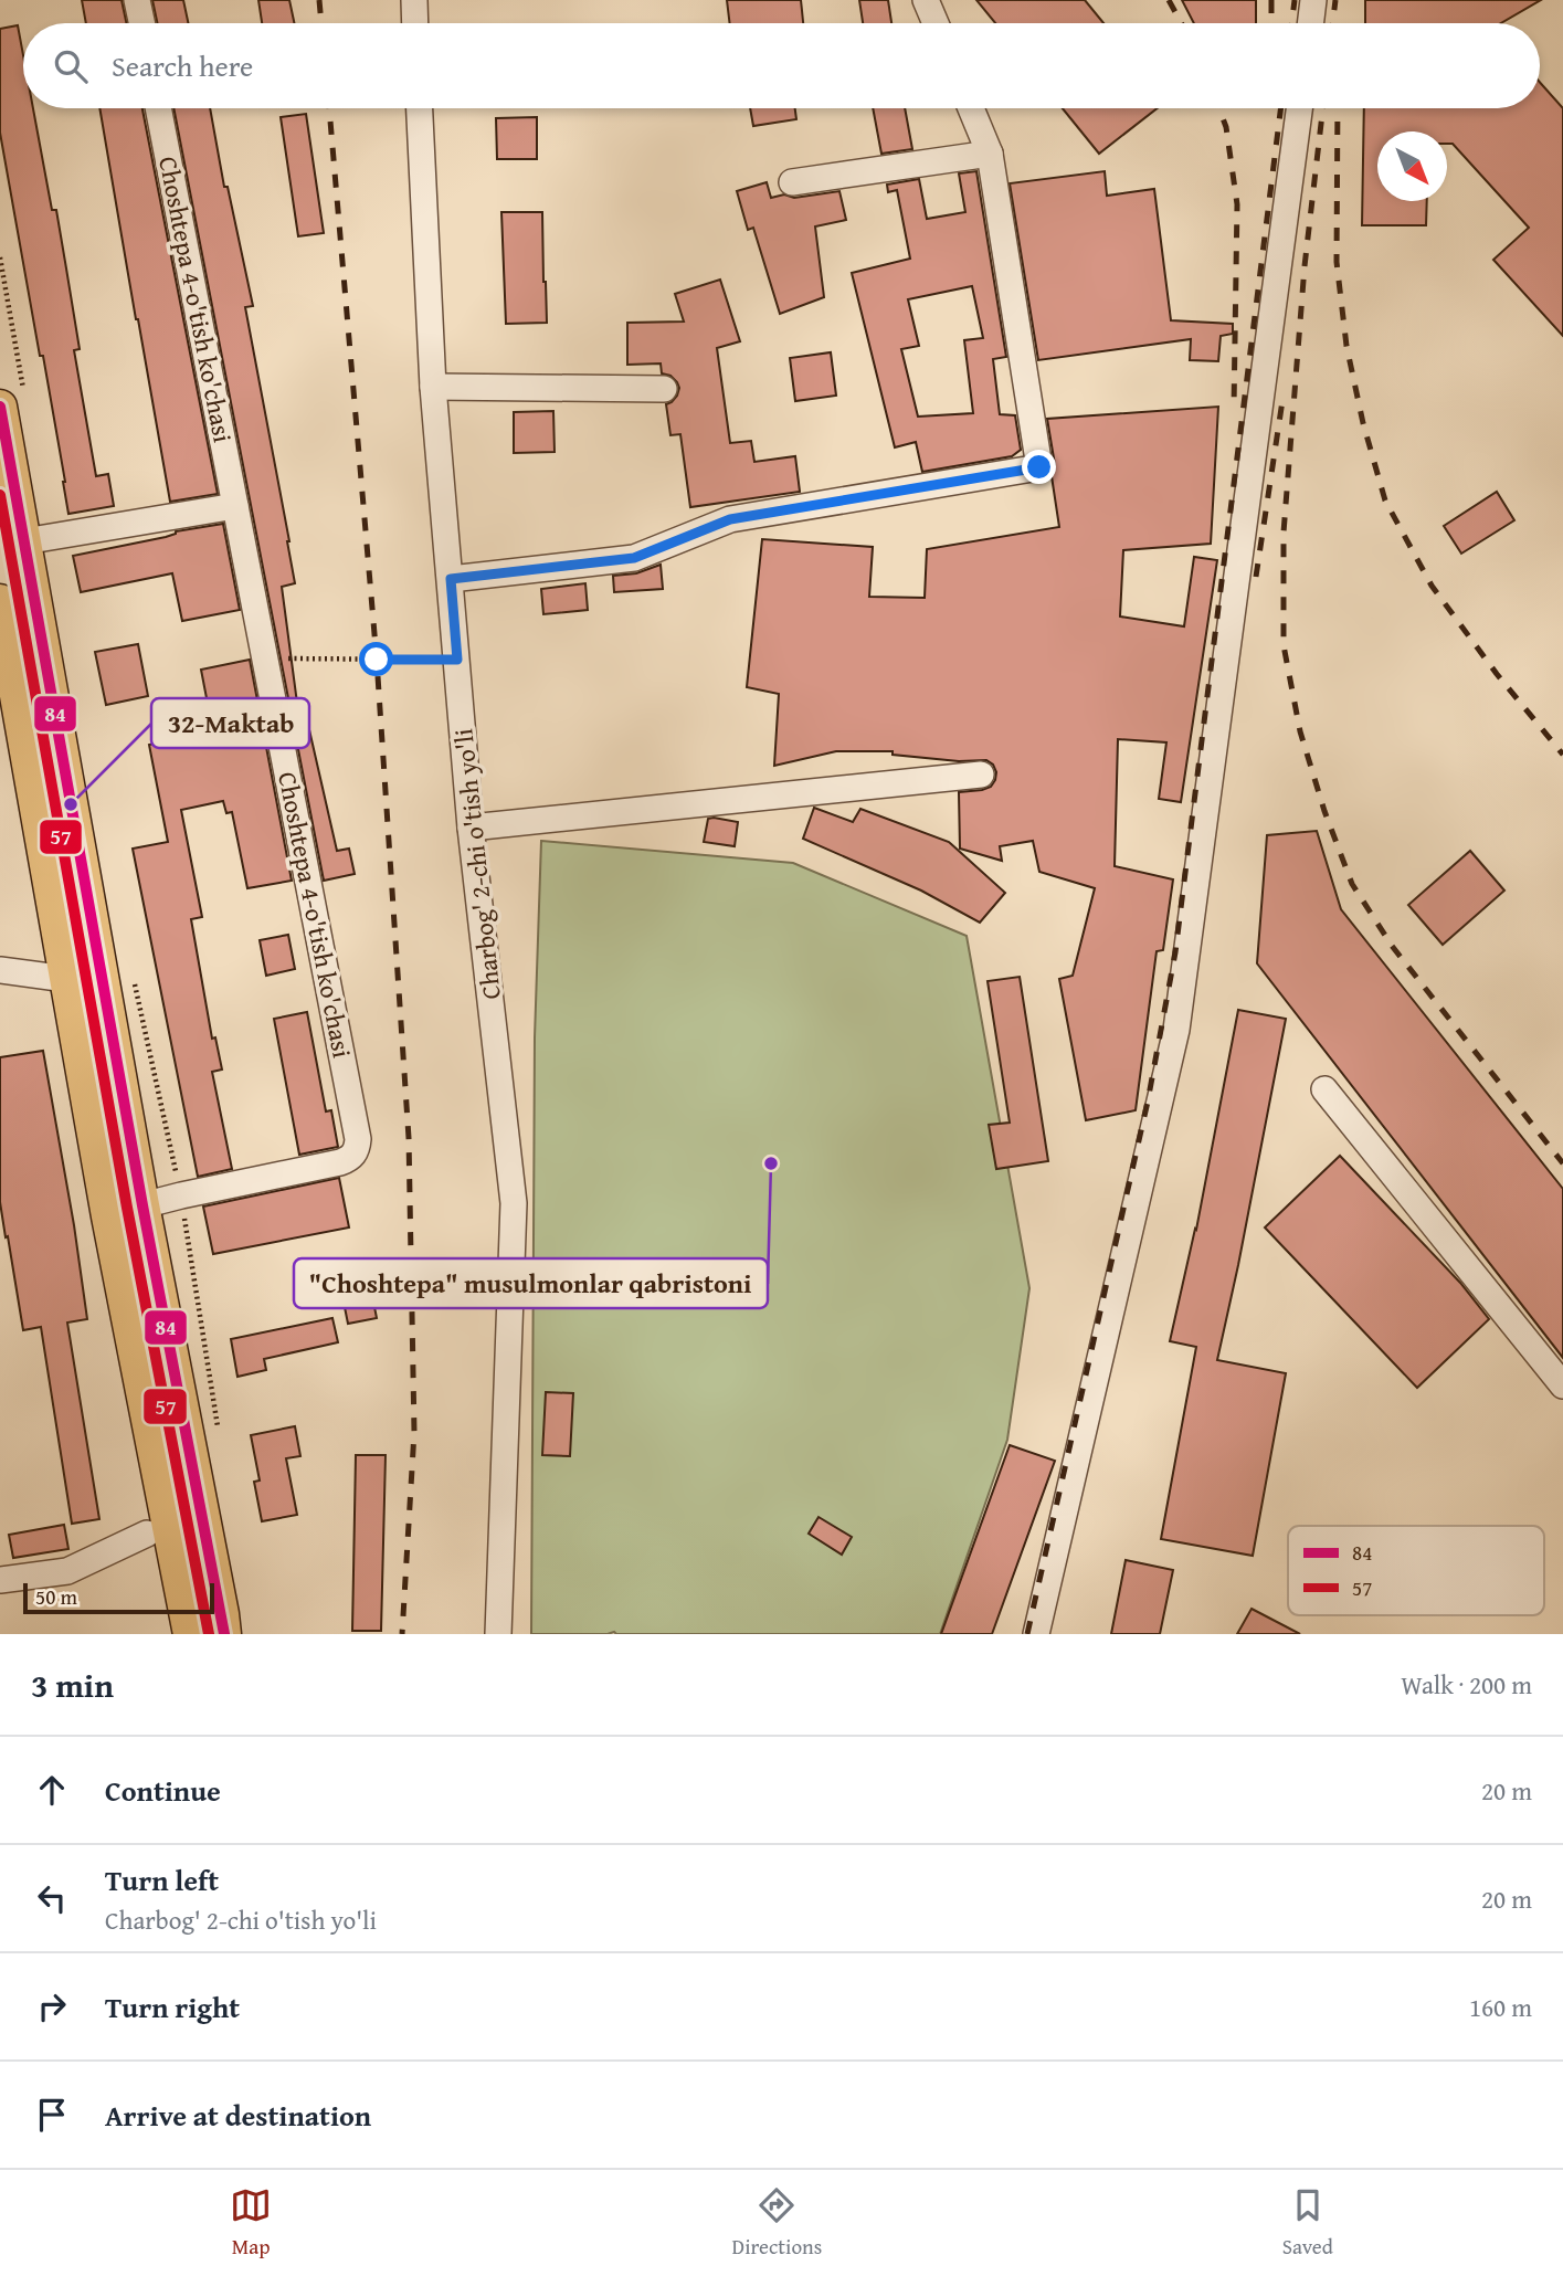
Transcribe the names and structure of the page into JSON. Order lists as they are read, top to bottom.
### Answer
{
  "streets": {
    "street": ["Choshtepa 4-o'tish ko'chasi", "Charbog' 2-chi o'tish yo'li"]
  },
  "places": ["32-Maktab", "\"Choshtepa\" musulmonlar qabristoni"],
  "lines": ["transit line 84", "transit line 57"],
  "legend": ["84", "57"],
  "scale_bar": "50 m",
  "north": "bottom right",
  "page": {
    "search": "Search here",
    "scale": "50 m",
    "heading": ["3 min", "Walk · 200 m"],
    "list": [
      ["Continue", "20 m"],
      ["Turn left", "Charbog' 2-chi o'tish yo'li", "20 m"],
      ["Turn right", "160 m"],
      "Arrive at destination"
    ],
    "nav": ["Map", "Directions", "Saved"]
  }
}
